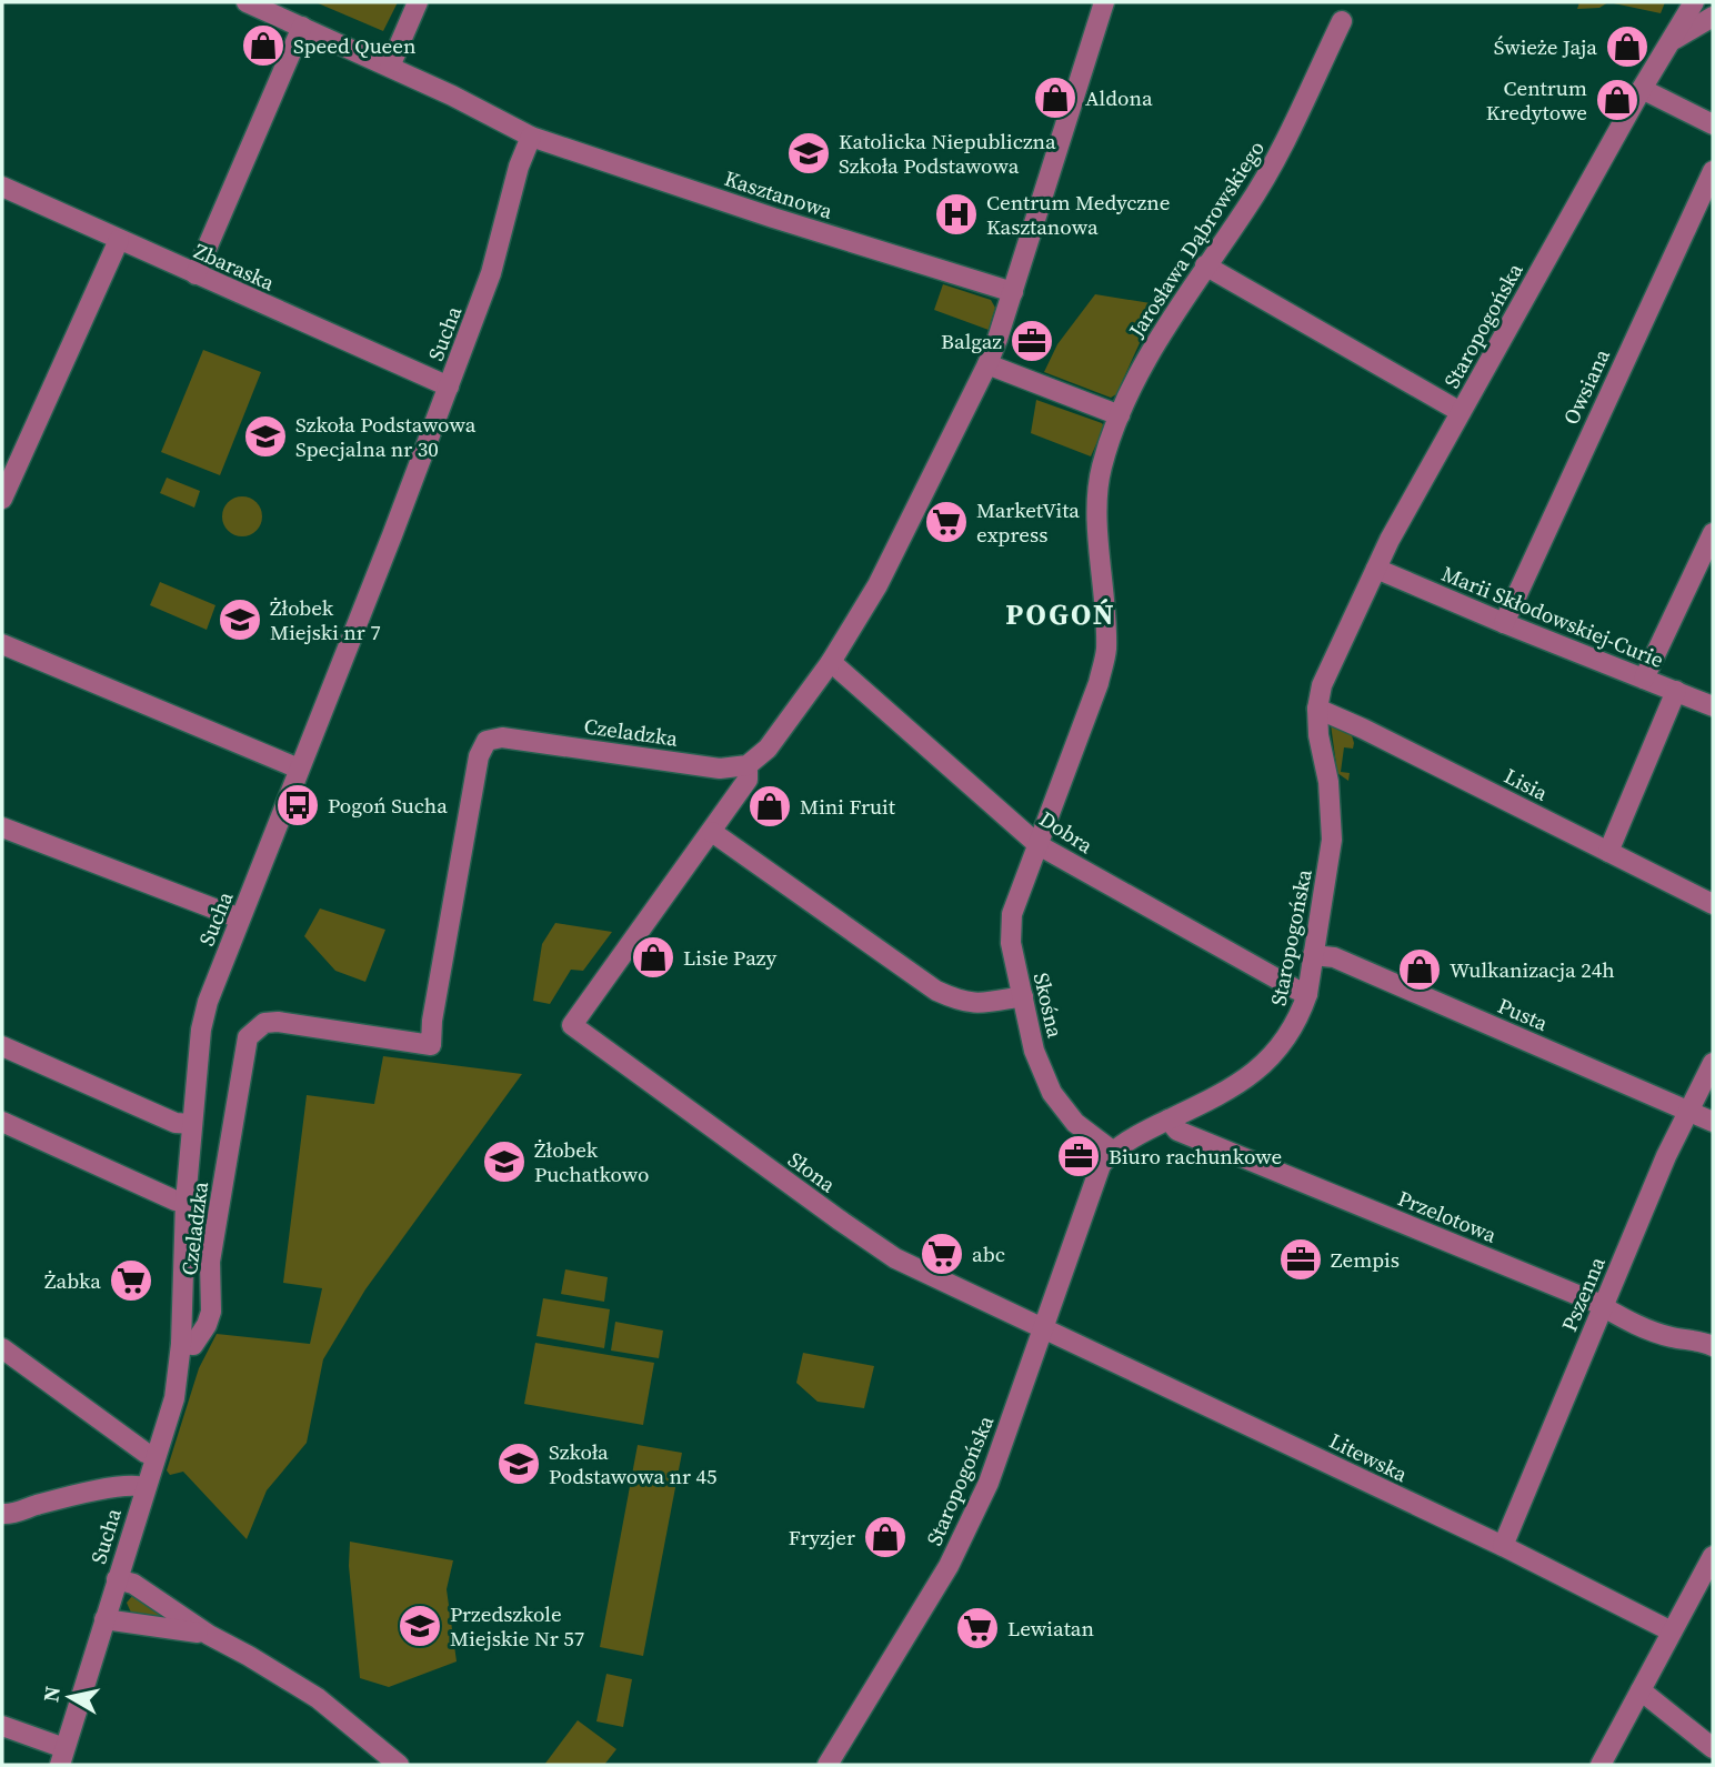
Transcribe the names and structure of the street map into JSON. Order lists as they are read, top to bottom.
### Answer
{
  "streets": {
    "street": [
      "Kasztanowa",
      "Jarosława Dąbrowskiego",
      "Zbaraska",
      "Staropogońska",
      "Sucha",
      "Owsiana",
      "Marii Skłodowskiej-Curie",
      "Czeladzka",
      "Lisia",
      "Dobra",
      "Skośna",
      "Pusta",
      "Słona",
      "Przelotowa",
      "Pszenna",
      "Litewska"
    ]
  },
  "crossings": [
    ["Kasztanowa", "Sucha"],
    ["Jarosława Dąbrowskiego", "Dobra"],
    ["Jarosława Dąbrowskiego", "Skośna"],
    ["Zbaraska", "Sucha"],
    ["Staropogońska", "Marii Skłodowskiej-Curie"],
    ["Staropogońska", "Lisia"],
    ["Staropogońska", "Dobra"],
    ["Staropogońska", "Skośna"],
    ["Staropogońska", "Pusta"],
    ["Staropogońska", "Słona"],
    ["Staropogońska", "Przelotowa"],
    ["Staropogońska", "Litewska"],
    ["Sucha", "Czeladzka"],
    ["Owsiana", "Marii Skłodowskiej-Curie"],
    ["Dobra", "Skośna"],
    ["Pusta", "Pszenna"],
    ["Słona", "Litewska"],
    ["Przelotowa", "Pszenna"],
    ["Pszenna", "Litewska"]
  ],
  "districts": ["POGOŃ"],
  "places": {
    "shop": [
      "Speed Queen",
      "Świeże Jaja",
      "Aldona",
      "Centrum Kredytowe",
      "Mini Fruit",
      "Lisie Pazy",
      "Wulkanizacja 24h",
      "Fryzjer"
    ],
    "school or university": [
      "Katolicka Niepubliczna Szkoła Podstawowa",
      "Szkoła Podstawowa Specjalna nr 30",
      "Żłobek Miejski nr 7",
      "Żłobek Puchatkowo",
      "Szkoła Podstawowa nr 45",
      "Przedszkole Miejskie Nr 57"
    ],
    "hospital": ["Centrum Medyczne Kasztanowa"],
    "office": ["Balgaz", "Biuro rachunkowe", "Zempis"],
    "supermarket": [
      "MarketVita express",
      "abc",
      "Żabka",
      "Lewiatan"
    ],
    "bus stop": ["Pogoń Sucha"]
  },
  "north": "left"
}
